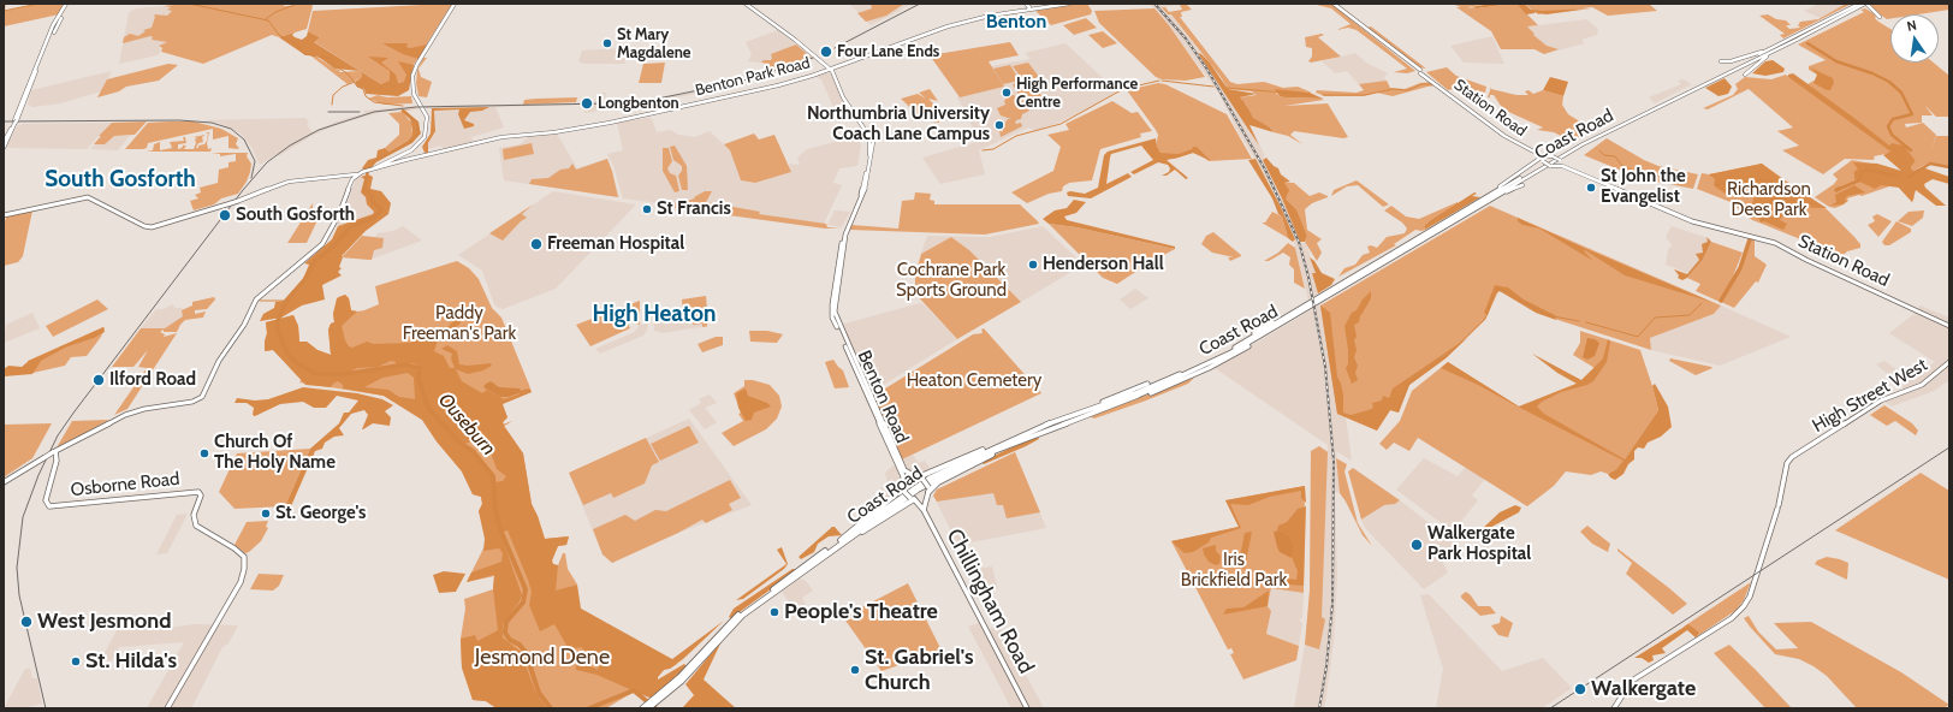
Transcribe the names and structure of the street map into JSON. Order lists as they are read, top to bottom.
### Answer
{
  "streets": {
    "highway": ["Coast Road"],
    "main road": [
      "Benton Park Road",
      "Station Road",
      "High Street West",
      "Benton Road",
      "Osborne Road",
      "Chillingham Road"
    ]
  },
  "crossings": [
    ["Benton Park Road", "Benton Road"],
    ["Benton Road", "Chillingham Road"]
  ],
  "districts": ["Benton", "South Gosforth", "High Heaton"],
  "water": ["Ouseburn"],
  "parks": [
    "Richardson Dees Park",
    "Cochrane Park Sports Ground",
    "Paddy Freeman's Park",
    "Heaton Cemetery",
    "Iris Brickfield Park",
    "Jesmond Dene"
  ],
  "places": [
    "St Mary Magdalene",
    "Four Lane Ends",
    "High Performance Centre",
    "Longbenton",
    "Northumbria University Coach Lane Campus",
    "St John the Evangelist",
    "St Francis",
    "South Gosforth",
    "Freeman Hospital",
    "Henderson Hall",
    "Ilford Road",
    "Church Of The Holy Name",
    "St. George's",
    "Walkergate Park Hospital",
    "People's Theatre",
    "West Jesmond",
    "St. Hilda's",
    "St. Gabriel's Church",
    "Walkergate"
  ],
  "north": "top"
}
